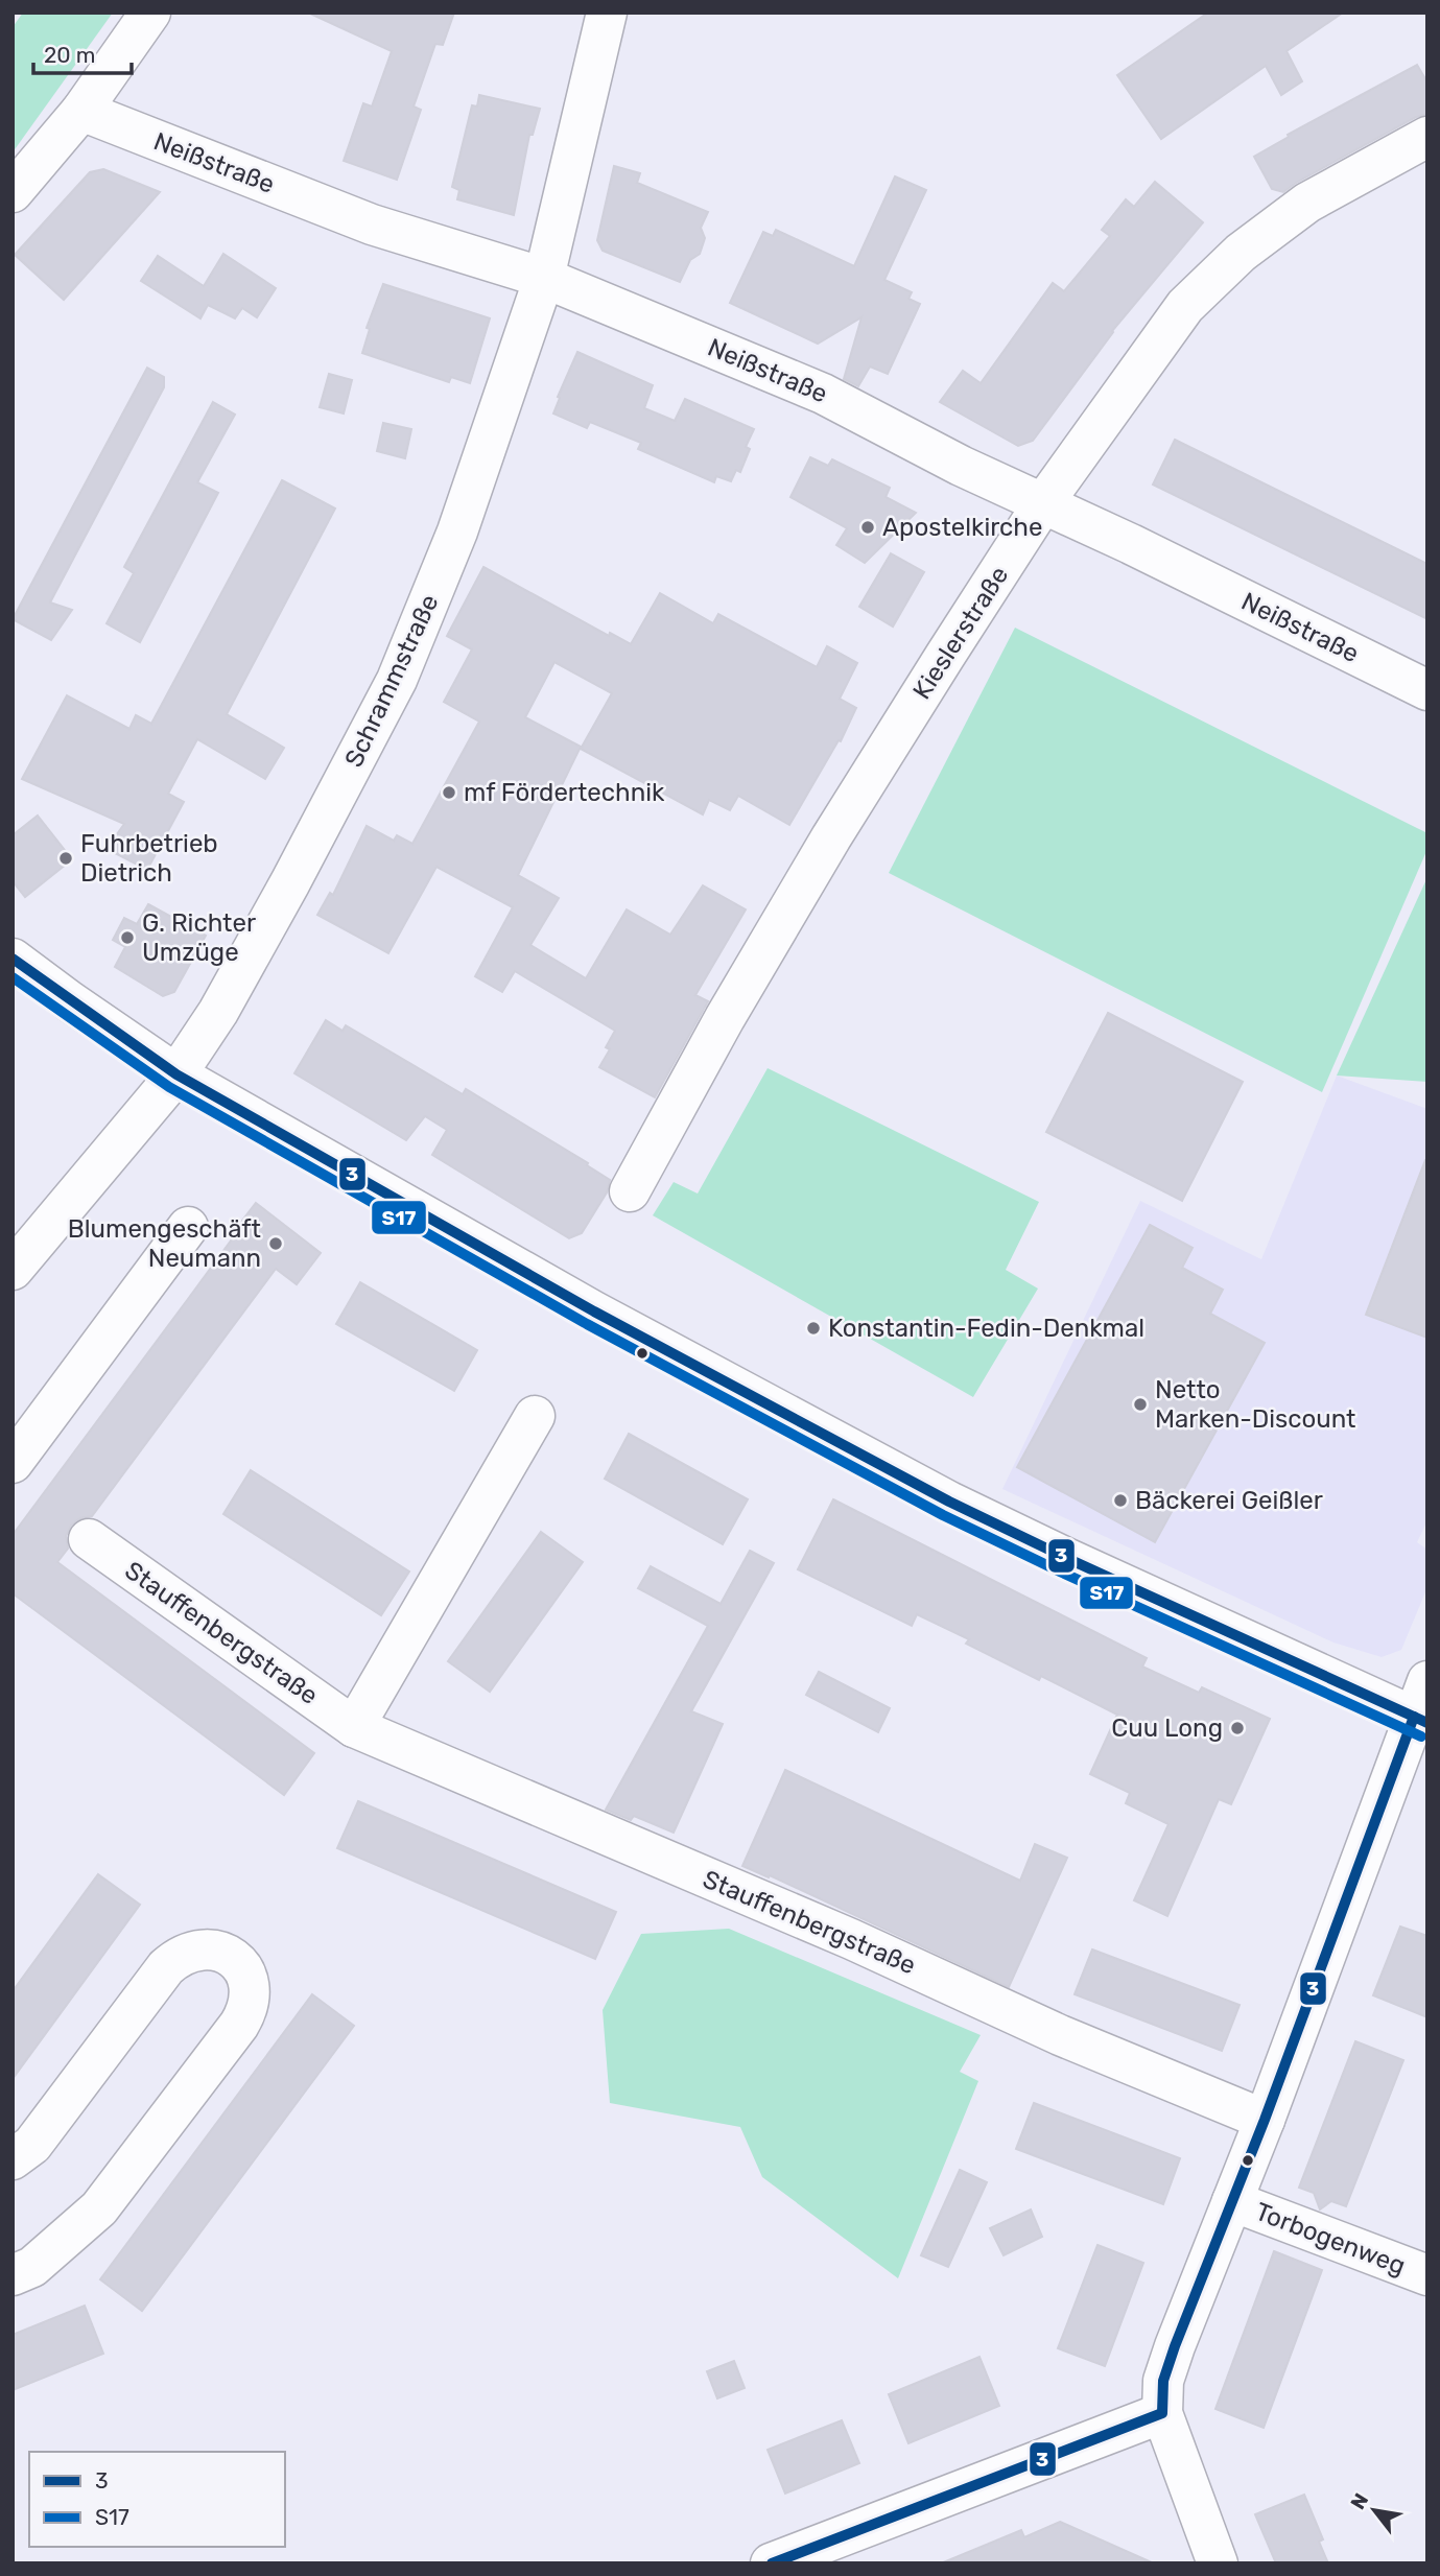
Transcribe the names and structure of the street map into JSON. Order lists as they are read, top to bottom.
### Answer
{
  "streets": {
    "street": [
      "Neißstraße",
      "Kieslerstraße",
      "Schrammstraße",
      "Stauffenbergstraße",
      "Torbogenweg"
    ]
  },
  "crossings": [
    ["Neißstraße", "Kieslerstraße"],
    ["Neißstraße", "Schrammstraße"]
  ],
  "places": [
    "Apostelkirche",
    "mf Fördertechnik",
    "Fuhrbetrieb Dietrich",
    "G. Richter Umzüge",
    "Blumengeschäft Neumann",
    "Konstantin-Fedin-Denkmal",
    "Netto Marken-Discount",
    "Bäckerei Geißler",
    "Cuu Long"
  ],
  "lines": ["transit line 3", "transit line S17"],
  "legend": ["3", "S17"],
  "scale_bar": "20 m",
  "north": "top left"
}
